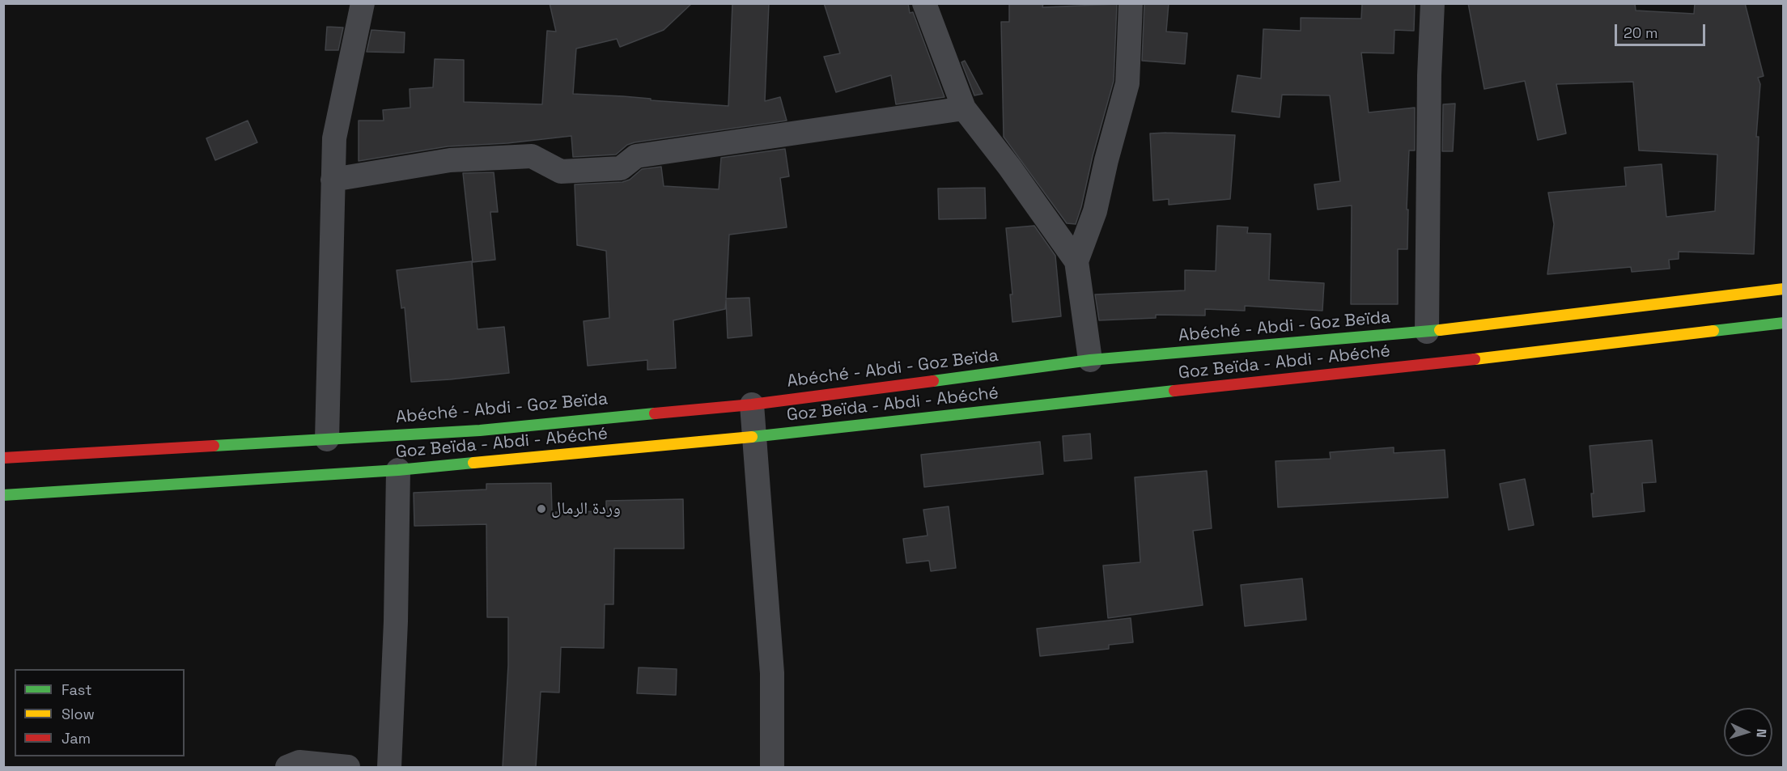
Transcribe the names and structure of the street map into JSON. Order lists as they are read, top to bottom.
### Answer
{
  "streets": {
    "main road": ["Abéché - Abdi - Goz Beïda", "Goz Beïda - Abdi - Abéché"]
  },
  "places": ["وردة الرمال"],
  "legend": ["Fast", "Slow", "Jam"],
  "scale_bar": "20 m",
  "north": "right"
}
